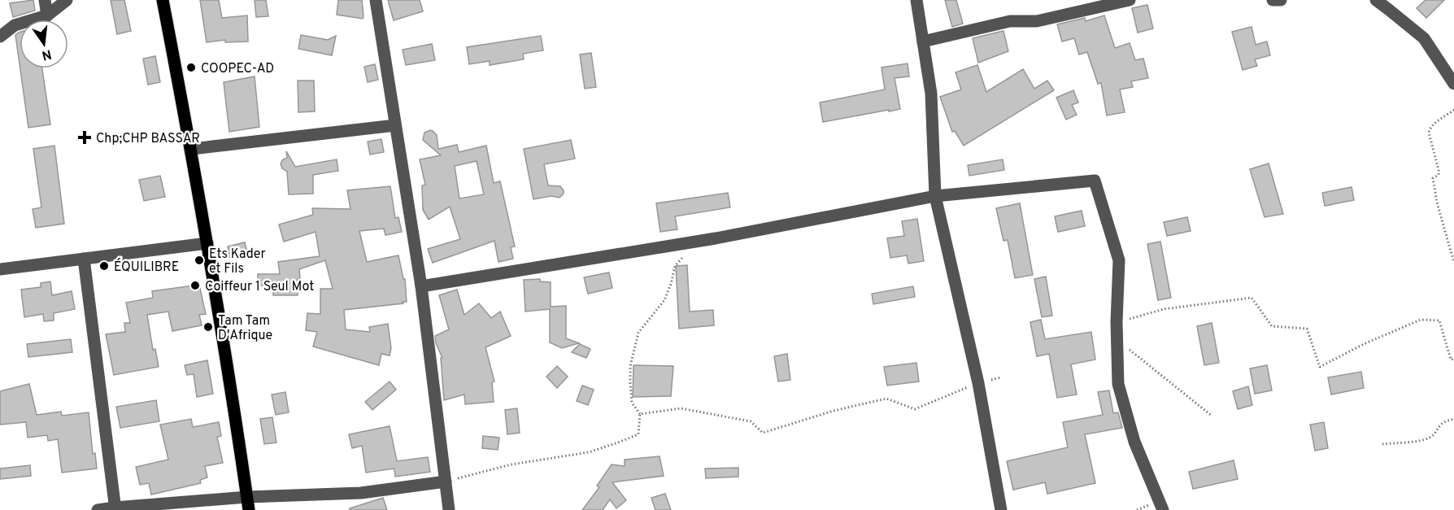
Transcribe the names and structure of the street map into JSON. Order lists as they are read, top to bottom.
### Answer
{
  "places": {
    "other": [
      "COOPEC-AD",
      "Ets Kader et Fils",
      "ÉQUILIBRE",
      "Coiffeur 1 Seul Mot",
      "Tam Tam D'Afrique"
    ],
    "health": ["Chp;CHP BASSAR"]
  },
  "north": "bottom"
}
